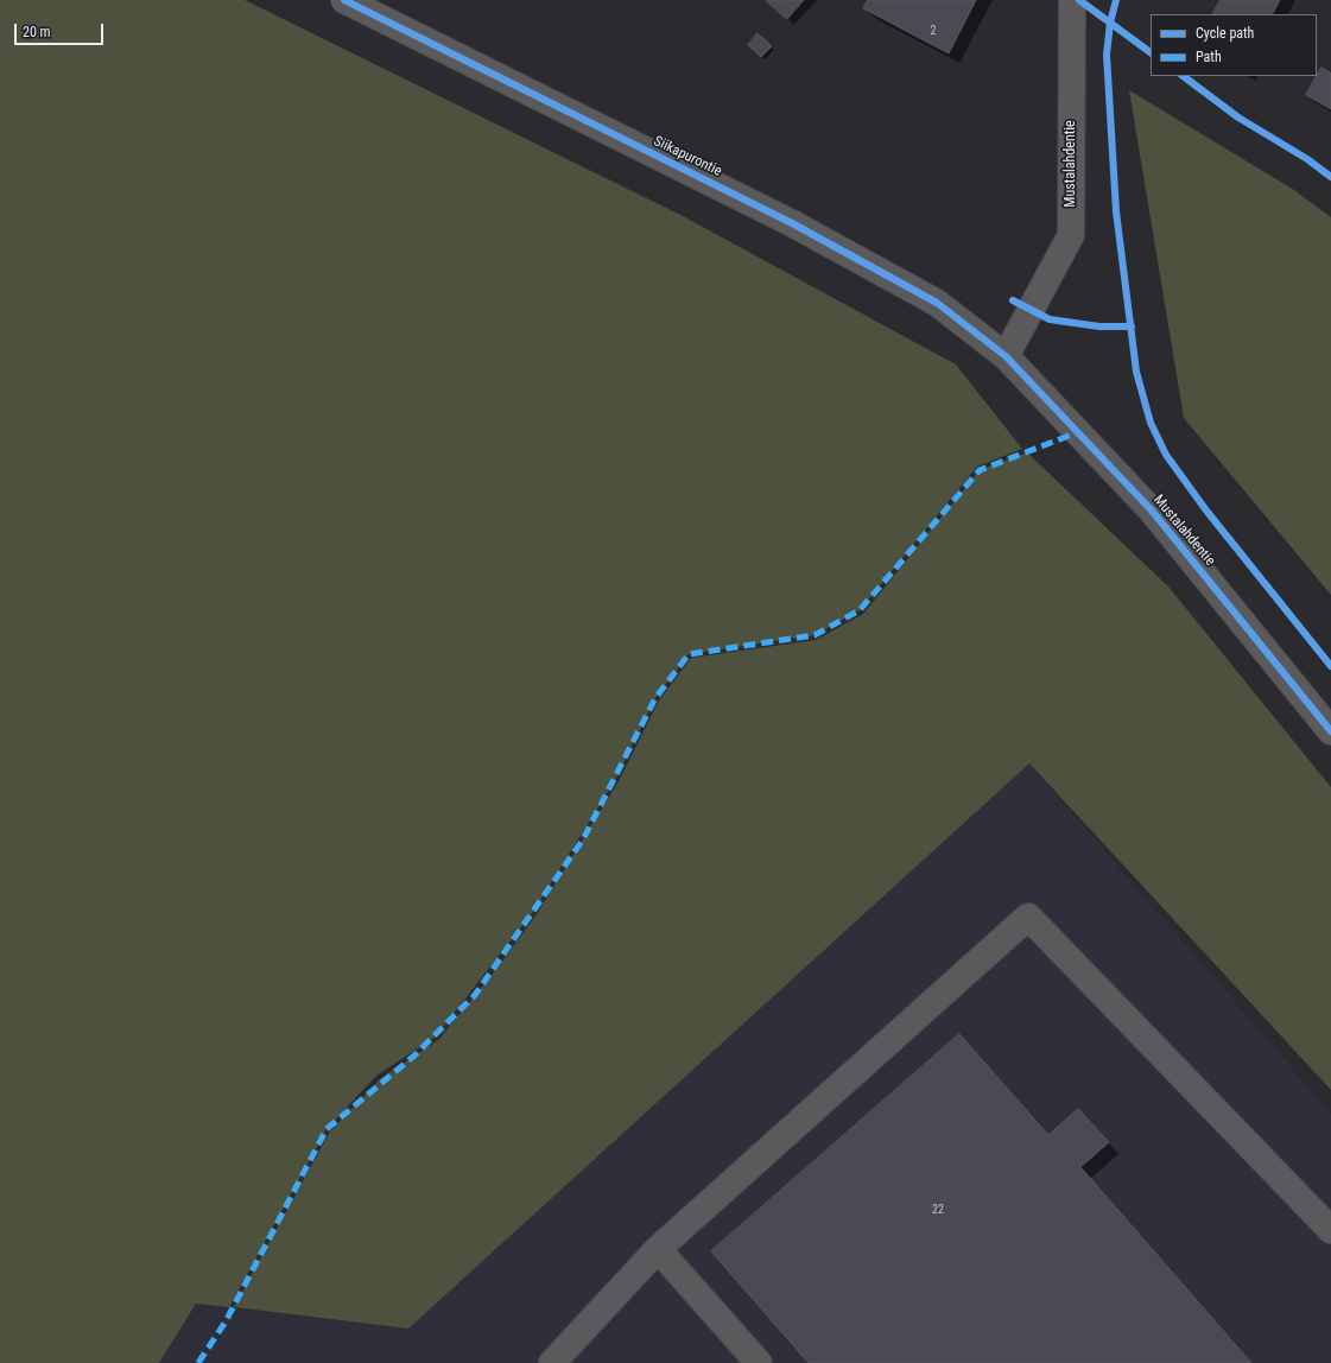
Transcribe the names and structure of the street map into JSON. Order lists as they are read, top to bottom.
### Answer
{
  "streets": {
    "street": ["Siikapurontie", "Mustalahdentie"]
  },
  "crossings": [
    ["Siikapurontie", "Mustalahdentie"]
  ],
  "house_numbers": ["2", "22"],
  "legend": ["Cycle path", "Path"],
  "scale_bar": "20 m"
}
